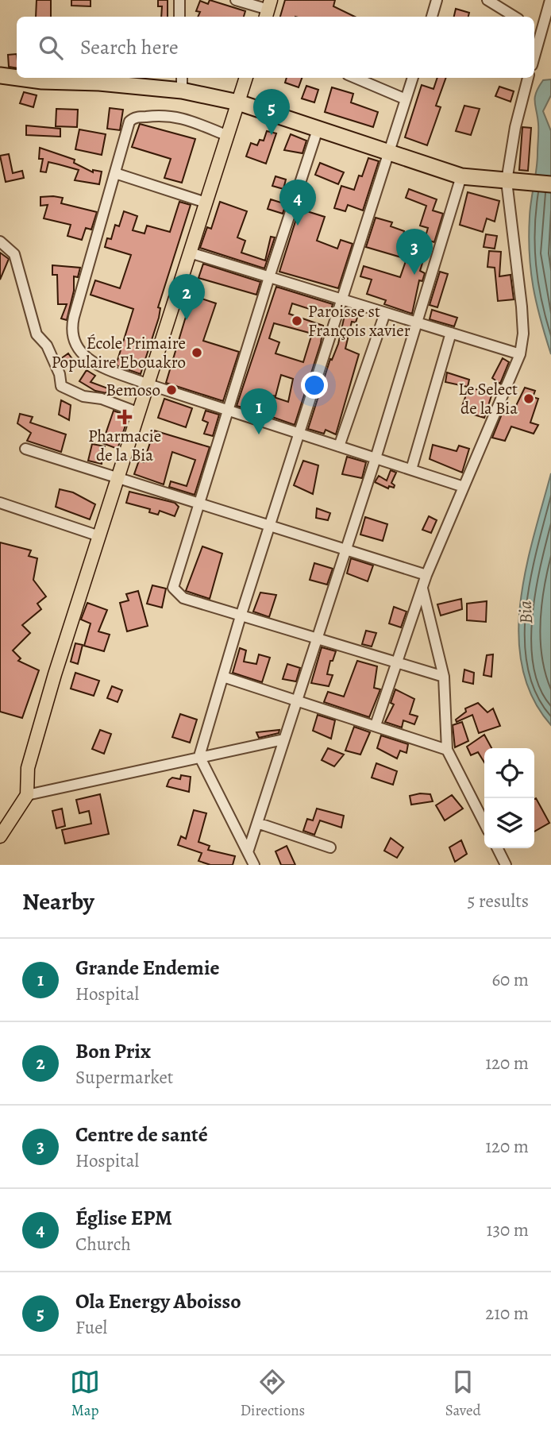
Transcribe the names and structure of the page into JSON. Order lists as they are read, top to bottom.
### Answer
{
  "water": ["Bia"],
  "places": {
    "other": [
      "Paroisse st François xavier",
      "École Primaire Populaire Ebouakro",
      "Bemoso",
      "Le Select de la Bia"
    ],
    "health": ["Pharmacie de la Bia"]
  },
  "page": {
    "search": "Search here",
    "pins": [
      "5",
      "4",
      "3",
      "2",
      "1"
    ],
    "heading": ["Nearby", "5 results"],
    "list": [
      {
        "mark": "1",
        "name": "Grande Endemie",
        "note": "Hospital",
        "value": "60 m"
      },
      {
        "mark": "2",
        "name": "Bon Prix",
        "note": "Supermarket",
        "value": "120 m"
      },
      {
        "mark": "3",
        "name": "Centre de santé",
        "note": "Hospital",
        "value": "120 m"
      },
      {
        "mark": "4",
        "name": "Église EPM",
        "note": "Church",
        "value": "130 m"
      },
      {
        "mark": "5",
        "name": "Ola Energy Aboisso",
        "note": "Fuel",
        "value": "210 m"
      }
    ],
    "nav": ["Map", "Directions", "Saved"]
  }
}
